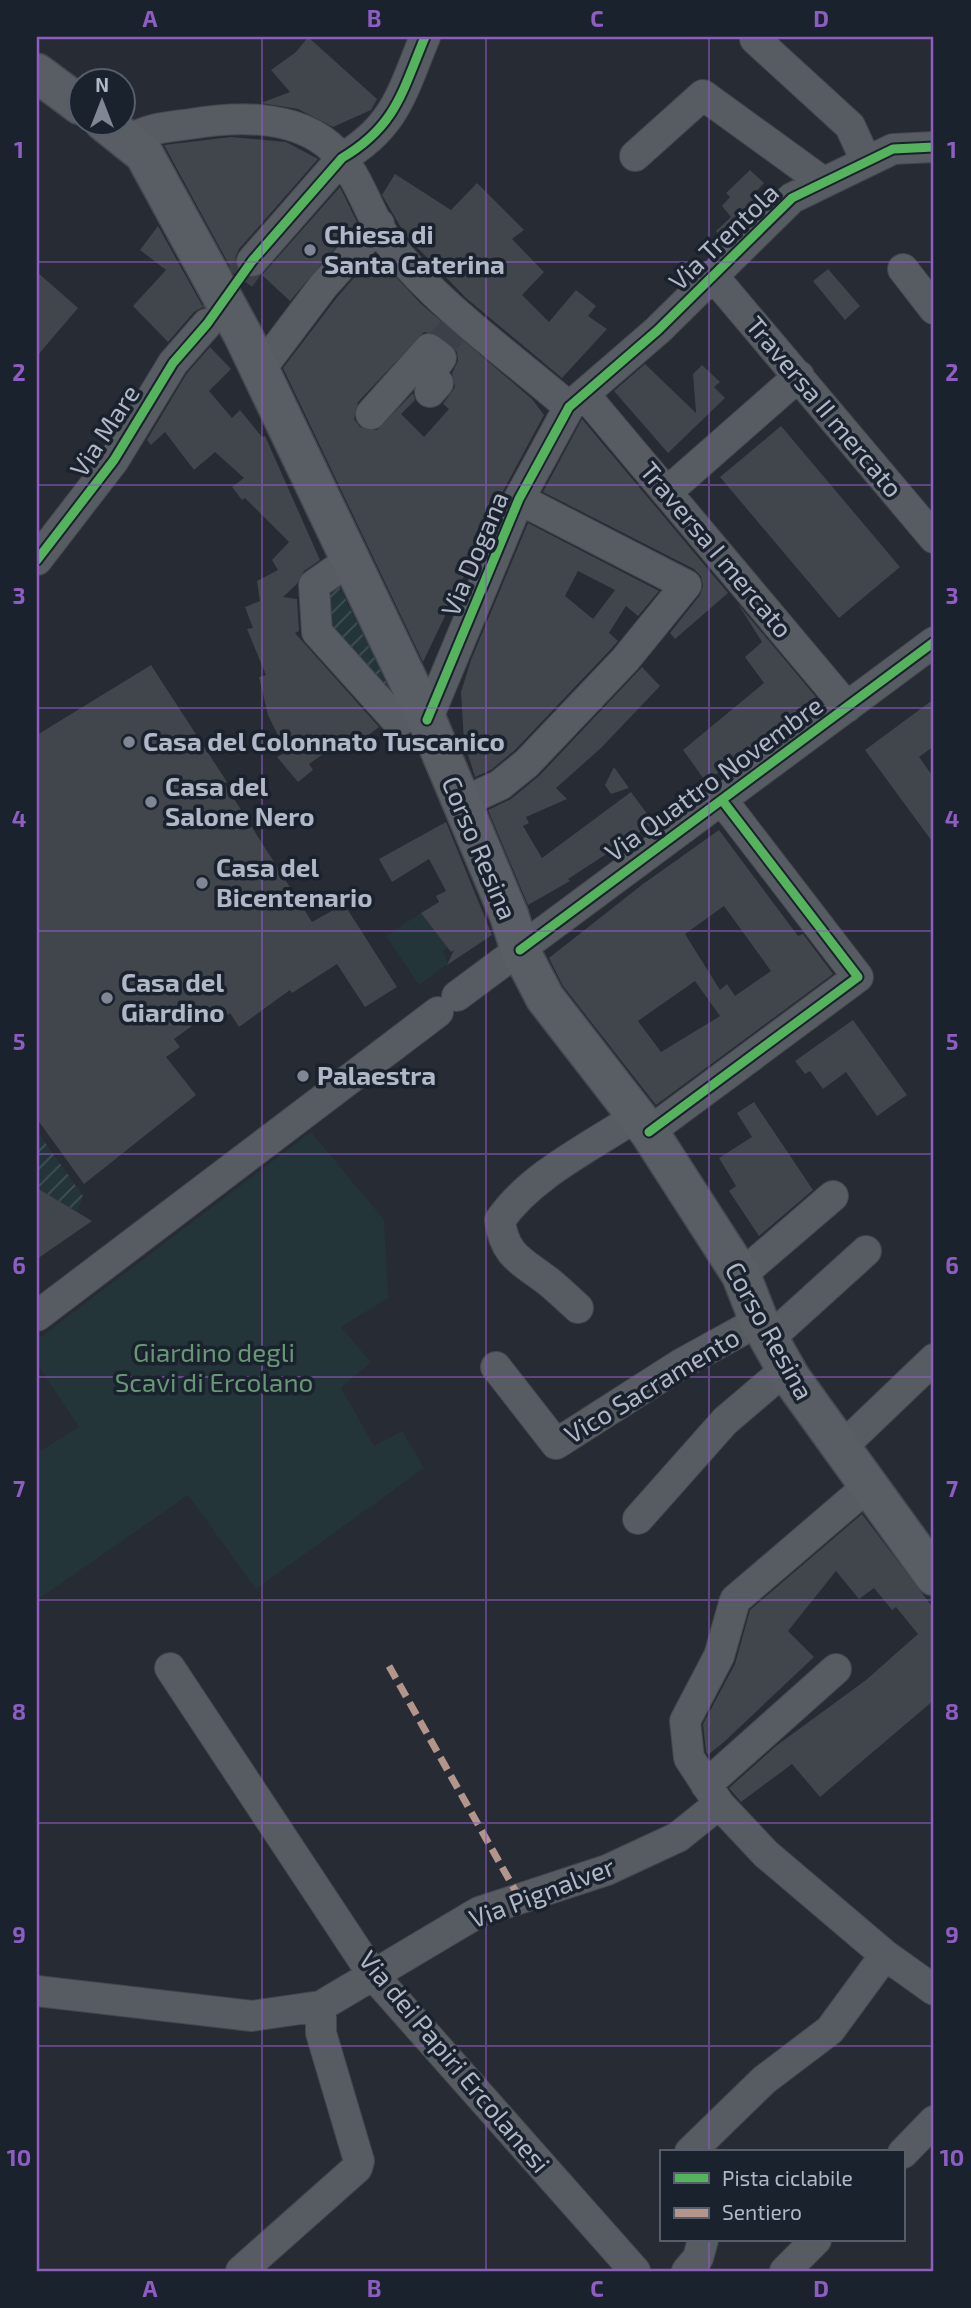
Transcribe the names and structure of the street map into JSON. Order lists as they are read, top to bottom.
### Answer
{
  "streets": {
    "main road": ["Corso Resina"],
    "street": [
      "Via Trentola",
      "Traversa II mercato",
      "Via Mare",
      "Traversa I mercato",
      "Via Dogana",
      "Via Quattro Novembre",
      "Vico Sacramento",
      "Via Pignalver",
      "Via dei Papiri Ercolanesi"
    ]
  },
  "crossings": [
    ["Via Trentola", "Traversa II mercato"],
    ["Via Trentola", "Traversa I mercato"],
    ["Via Trentola", "Via Dogana"],
    ["Traversa I mercato", "Via Dogana"],
    ["Traversa I mercato", "Via Quattro Novembre"],
    ["Via Dogana", "Corso Resina"],
    ["Via Quattro Novembre", "Corso Resina"],
    ["Corso Resina", "Vico Sacramento"],
    ["Via Pignalver", "Via dei Papiri Ercolanesi"]
  ],
  "parks": ["Giardino degli Scavi di Ercolano"],
  "places": [
    "Chiesa di Santa Caterina",
    "Casa del Colonnato Tuscanico",
    "Casa del Salone Nero",
    "Casa del Bicentenario",
    "Casa del Giardino",
    "Palaestra"
  ],
  "legend": ["Pista ciclabile", "Sentiero"],
  "north": "top",
  "grid": {
    "columns": [
      "A",
      "B",
      "C",
      "D"
    ],
    "rows": [
      "1",
      "2",
      "3",
      "4",
      "5",
      "6",
      "7",
      "8",
      "9",
      "10"
    ]
  }
}
